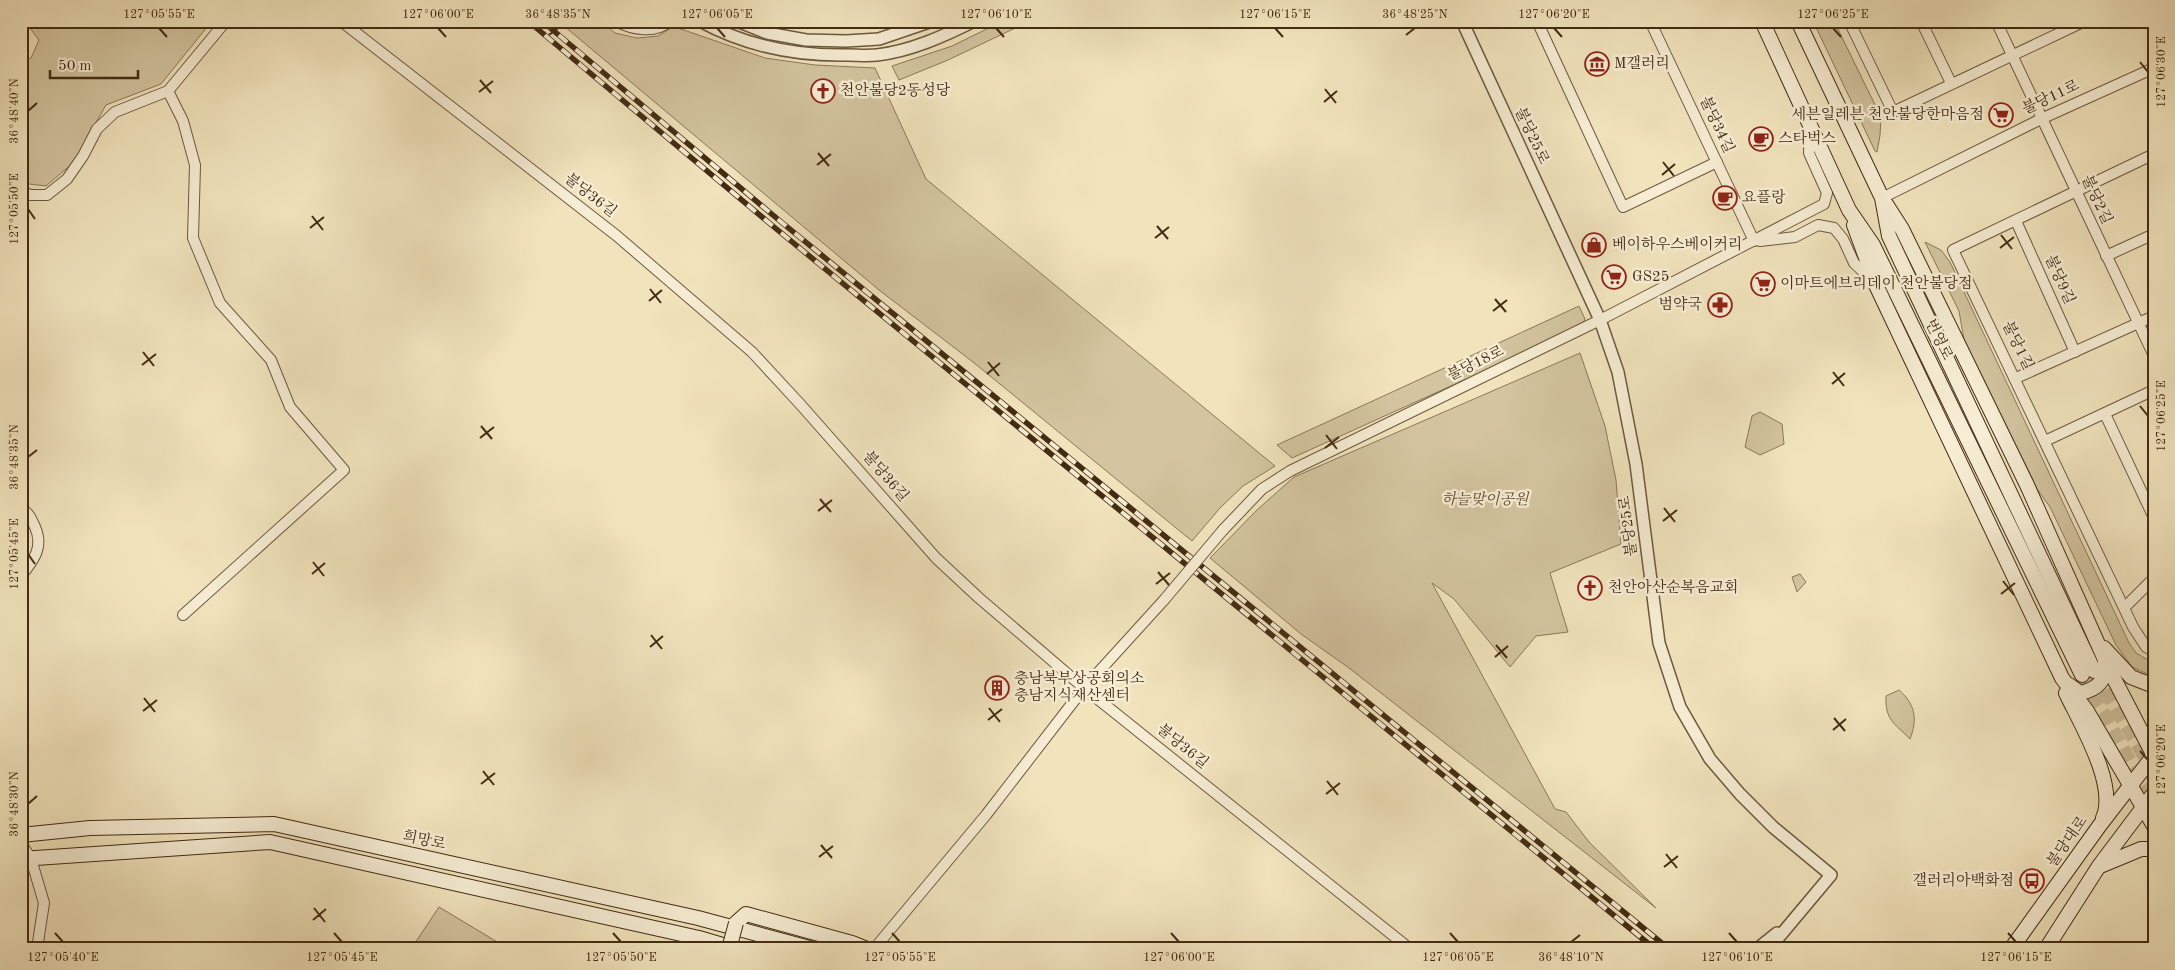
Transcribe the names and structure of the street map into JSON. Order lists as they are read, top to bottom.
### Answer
{
  "streets": {
    "main road": ["번영로", "희망로", "불당대로"],
    "street": [
      "불당11로",
      "불당34길",
      "불당25로",
      "불당36길",
      "불당2길",
      "불당9길",
      "불당1길",
      "불당18로"
    ]
  },
  "crossings": [
    ["불당11로", "불당2길"],
    ["불당11로", "번영로"],
    ["불당34길", "불당18로"],
    ["불당25로", "불당18로"],
    ["불당36길", "불당18로"],
    ["불당2길", "불당1길"],
    ["불당9길", "불당1길"],
    ["번영로", "불당18로"]
  ],
  "parks": ["하늘맞이공원"],
  "places": {
    "museum": ["M갤러리"],
    "church": ["천안불당2동성당", "천안아산순복음교회"],
    "supermarket": ["세븐일레븐 천안불당한마음점", "GS25", "이마트에브리데이 천안불당점"],
    "cafe": ["스타벅스", "요플랑"],
    "shop": ["베이하우스베이커리"],
    "pharmacy": ["범약국"],
    "building": ["충남북부상공회의소 충남지식재산센터"],
    "bus stop": ["갤러리아백화점"]
  },
  "scale_bar": "50 m",
  "coordinates": [
    "127°05'55\"E",
    "127°06'00\"E",
    "36°48'35\"N",
    "127°06'05\"E",
    "127°06'10\"E",
    "127°06'15\"E",
    "36°48'25\"N",
    "127°06'20\"E",
    "127°06'25\"E",
    "127°06'30\"E",
    "36°48'40\"N",
    "127°05'50\"E",
    "127°05'45\"E",
    "36°48'30\"N",
    "127°05'40\"E",
    "36°48'10\"N"
  ]
}
